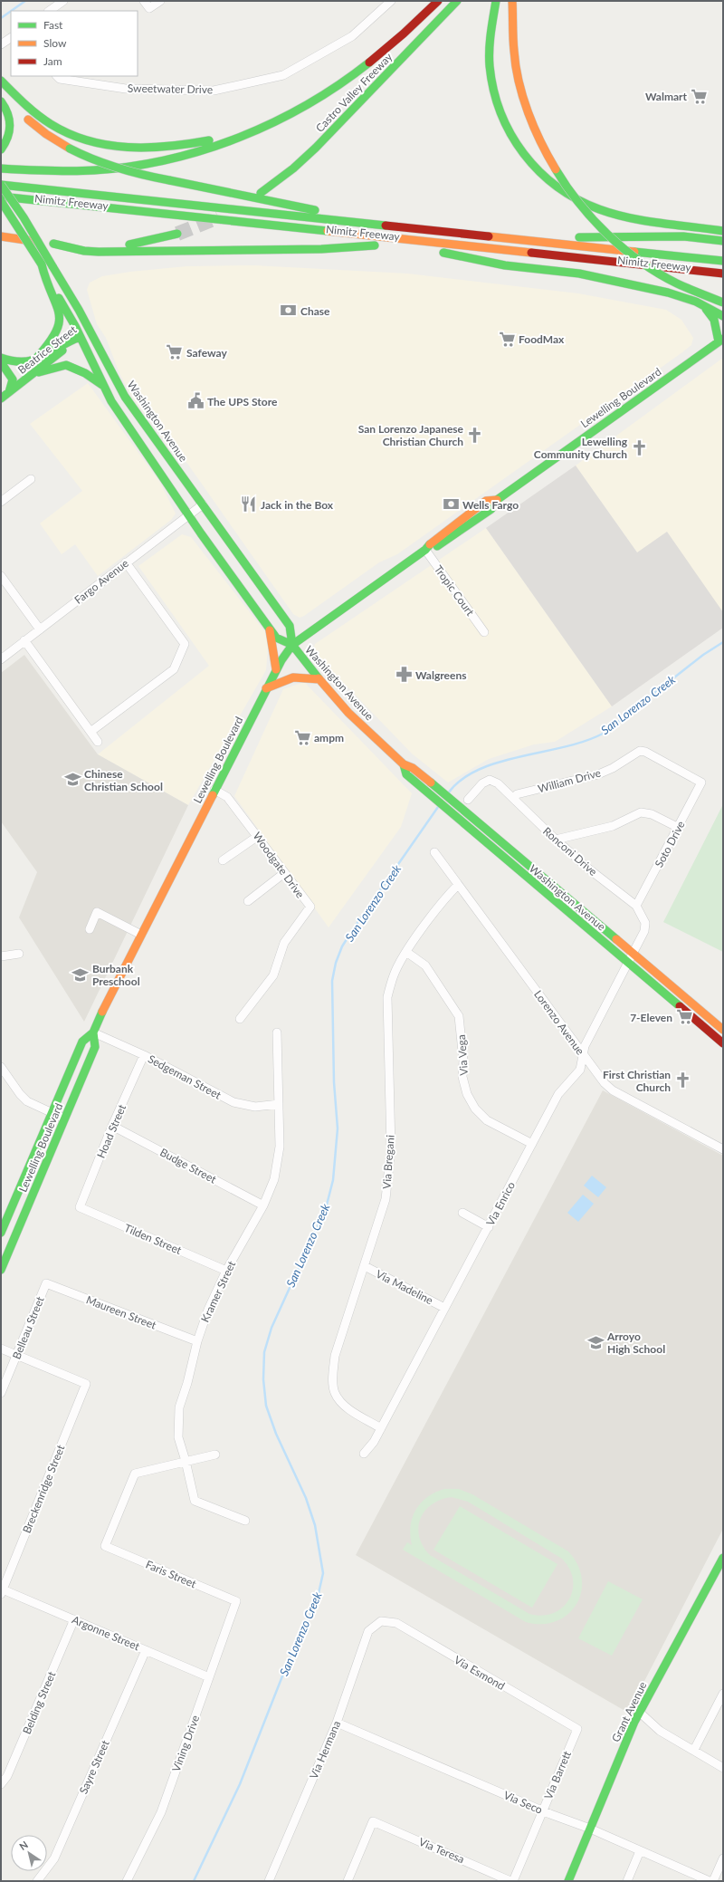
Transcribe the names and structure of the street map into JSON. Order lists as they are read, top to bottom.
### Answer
{
  "streets": {
    "main road": [
      "Castro Valley Freeway",
      "Nimitz Freeway",
      "Beatrice Street",
      "Lewelling Boulevard",
      "Washington Avenue",
      "Grant Avenue"
    ],
    "street": [
      "Sweetwater Drive",
      "Fargo Avenue",
      "Tropic Court",
      "William Drive",
      "Soto Drive",
      "Ronconi Drive",
      "Woodgate Drive",
      "Lorenzo Avenue",
      "Via Vega",
      "Sedgeman Street",
      "Hoad Street",
      "Via Bregani",
      "Budge Street",
      "Via Enrico",
      "Tilden Street",
      "Via Madeline",
      "Kramer Street",
      "Maureen Street",
      "Belleau Street",
      "Breckenridge Street",
      "Faris Street",
      "Argonne Street",
      "Via Esmond",
      "Belding Street",
      "Vining Drive",
      "Via Hermana",
      "Sayre Street",
      "Via Barrett",
      "Via Seco",
      "Via Teresa"
    ]
  },
  "crossings": [
    ["Nimitz Freeway", "Washington Avenue"],
    ["Beatrice Street", "Washington Avenue"],
    ["Lewelling Boulevard", "Washington Avenue"],
    ["Lewelling Boulevard", "Tropic Court"],
    ["Lewelling Boulevard", "Woodgate Drive"],
    ["Lewelling Boulevard", "Sedgeman Street"],
    ["Washington Avenue", "Fargo Avenue"],
    ["Washington Avenue", "Ronconi Drive"],
    ["Washington Avenue", "Via Enrico"],
    ["William Drive", "Soto Drive"],
    ["William Drive", "Ronconi Drive"],
    ["Soto Drive", "Ronconi Drive"],
    ["Ronconi Drive", "Via Enrico"],
    ["Lorenzo Avenue", "Via Bregani"],
    ["Lorenzo Avenue", "Via Enrico"],
    ["Via Vega", "Via Bregani"],
    ["Via Vega", "Via Enrico"],
    ["Sedgeman Street", "Hoad Street"],
    ["Sedgeman Street", "Kramer Street"],
    ["Hoad Street", "Budge Street"],
    ["Hoad Street", "Tilden Street"],
    ["Via Bregani", "Via Enrico"],
    ["Via Bregani", "Via Madeline"],
    ["Budge Street", "Kramer Street"],
    ["Via Enrico", "Via Madeline"],
    ["Tilden Street", "Kramer Street"],
    ["Kramer Street", "Maureen Street"],
    ["Kramer Street", "Faris Street"],
    ["Maureen Street", "Belleau Street"],
    ["Belleau Street", "Breckenridge Street"],
    ["Breckenridge Street", "Argonne Street"],
    ["Faris Street", "Vining Drive"],
    ["Argonne Street", "Belding Street"],
    ["Argonne Street", "Vining Drive"],
    ["Argonne Street", "Sayre Street"],
    ["Via Esmond", "Via Hermana"],
    ["Via Esmond", "Via Barrett"],
    ["Grant Avenue", "Via Seco"],
    ["Via Hermana", "Via Seco"],
    ["Via Barrett", "Via Seco"],
    ["Via Barrett", "Via Teresa"]
  ],
  "water": ["San Lorenzo Creek"],
  "places": {
    "supermarket": [
      "Walmart",
      "FoodMax",
      "Safeway",
      "ampm",
      "7-Eleven"
    ],
    "bank": ["Chase", "Wells Fargo"],
    "public building": ["The UPS Store"],
    "church": ["San Lorenzo Japanese Christian Church", "Lewelling Community Church", "First Christian Church"],
    "restaurant": ["Jack in the Box"],
    "pharmacy": ["Walgreens"],
    "school or university": ["Chinese Christian School", "Burbank Preschool", "Arroyo High School"]
  },
  "legend": ["Fast", "Slow", "Jam"],
  "north": "top left"
}
